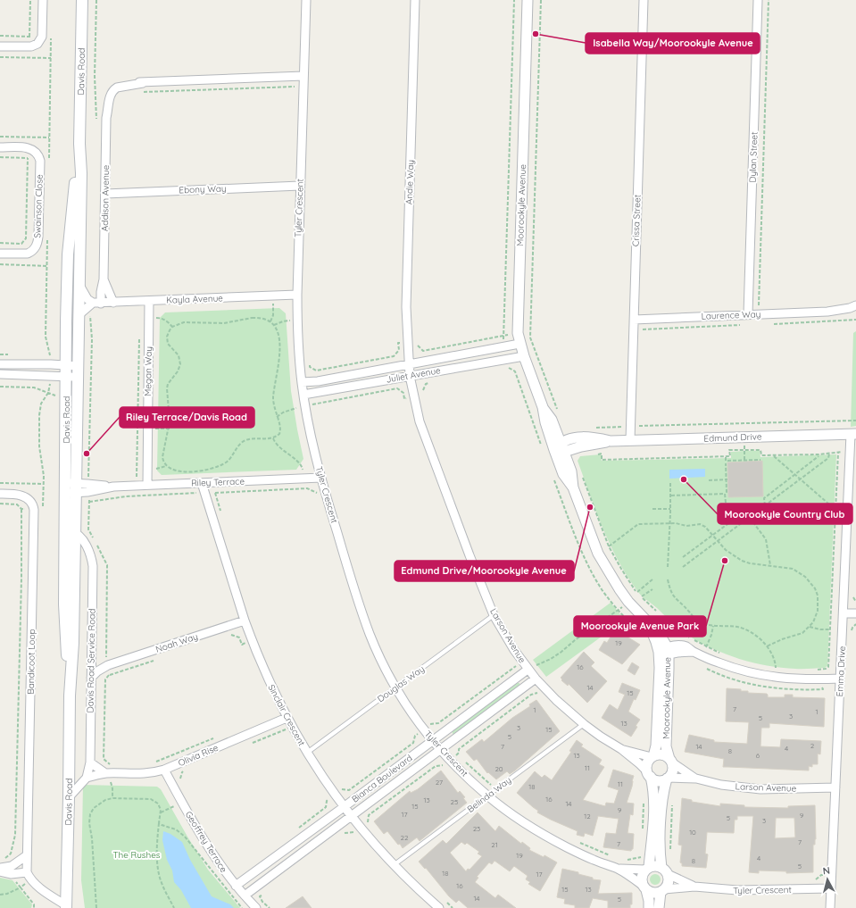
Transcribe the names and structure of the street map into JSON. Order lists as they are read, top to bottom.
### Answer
{
  "streets": {
    "main road": ["Davis Road"],
    "street": [
      "Dylan Street",
      "Andie Way",
      "Ebony Way",
      "Addison Avenue",
      "Moorookyle Avenue",
      "Swainson Close",
      "Tyler Crescent",
      "Crissa Street",
      "Kayla Avenue",
      "Laurence Way",
      "Megan Way",
      "Juliet Avenue",
      "Edmund Drive",
      "Riley Terrace",
      "Larson Avenue",
      "Noah Way",
      "Davis Road Service Road",
      "Bandicoot Loop",
      "Emma Drive",
      "Sinclair Crescent",
      "Olivia Rise",
      "Bianca Boulevard",
      "Geoffrey Terrace"
    ],
    "lane": ["Douglas Way", "Belinda Way"]
  },
  "crossings": [
    ["Davis Road", "Riley Terrace"],
    ["Davis Road", "Davis Road Service Road"],
    ["Dylan Street", "Laurence Way"],
    ["Andie Way", "Juliet Avenue"],
    ["Andie Way", "Larson Avenue"],
    ["Ebony Way", "Addison Avenue"],
    ["Ebony Way", "Tyler Crescent"],
    ["Addison Avenue", "Tyler Crescent"],
    ["Addison Avenue", "Kayla Avenue"],
    ["Moorookyle Avenue", "Juliet Avenue"],
    ["Moorookyle Avenue", "Edmund Drive"],
    ["Moorookyle Avenue", "Larson Avenue"],
    ["Tyler Crescent", "Kayla Avenue"],
    ["Tyler Crescent", "Juliet Avenue"],
    ["Tyler Crescent", "Riley Terrace"],
    ["Tyler Crescent", "Emma Drive"],
    ["Tyler Crescent", "Douglas Way"],
    ["Tyler Crescent", "Bianca Boulevard"],
    ["Tyler Crescent", "Belinda Way"],
    ["Crissa Street", "Laurence Way"],
    ["Crissa Street", "Edmund Drive"],
    ["Kayla Avenue", "Megan Way"],
    ["Megan Way", "Riley Terrace"],
    ["Juliet Avenue", "Larson Avenue"],
    ["Edmund Drive", "Emma Drive"],
    ["Riley Terrace", "Sinclair Crescent"],
    ["Larson Avenue", "Emma Drive"],
    ["Larson Avenue", "Douglas Way"],
    ["Larson Avenue", "Bianca Boulevard"],
    ["Larson Avenue", "Belinda Way"],
    ["Noah Way", "Davis Road Service Road"],
    ["Noah Way", "Sinclair Crescent"],
    ["Davis Road Service Road", "Olivia Rise"],
    ["Douglas Way", "Sinclair Crescent"],
    ["Sinclair Crescent", "Olivia Rise"],
    ["Sinclair Crescent", "Bianca Boulevard"],
    ["Sinclair Crescent", "Belinda Way"],
    ["Olivia Rise", "Geoffrey Terrace"],
    ["Bianca Boulevard", "Geoffrey Terrace"]
  ],
  "parks": ["The Rushes"],
  "places": [
    "Isabella Way/Moorookyle Avenue",
    "Riley Terrace/Davis Road",
    "Moorookyle Country Club",
    "Edmund Drive/Moorookyle Avenue",
    "Moorookyle Avenue Park"
  ],
  "house_numbers": [
    "19",
    "16",
    "14",
    "15",
    "7",
    "1",
    "1",
    "3",
    "5",
    "13",
    "3",
    "15",
    "5",
    "2",
    "7",
    "14",
    "4",
    "8",
    "13",
    "6",
    "11",
    "20",
    "27",
    "11",
    "18",
    "16",
    "13",
    "25",
    "14",
    "15",
    "9",
    "17",
    "9",
    "12",
    "5",
    "3",
    "23",
    "10",
    "22",
    "7",
    "7",
    "21",
    "19",
    "4",
    "8",
    "5",
    "18",
    "17",
    "16",
    "15",
    "13",
    "14",
    "5"
  ],
  "north": "top"
}
